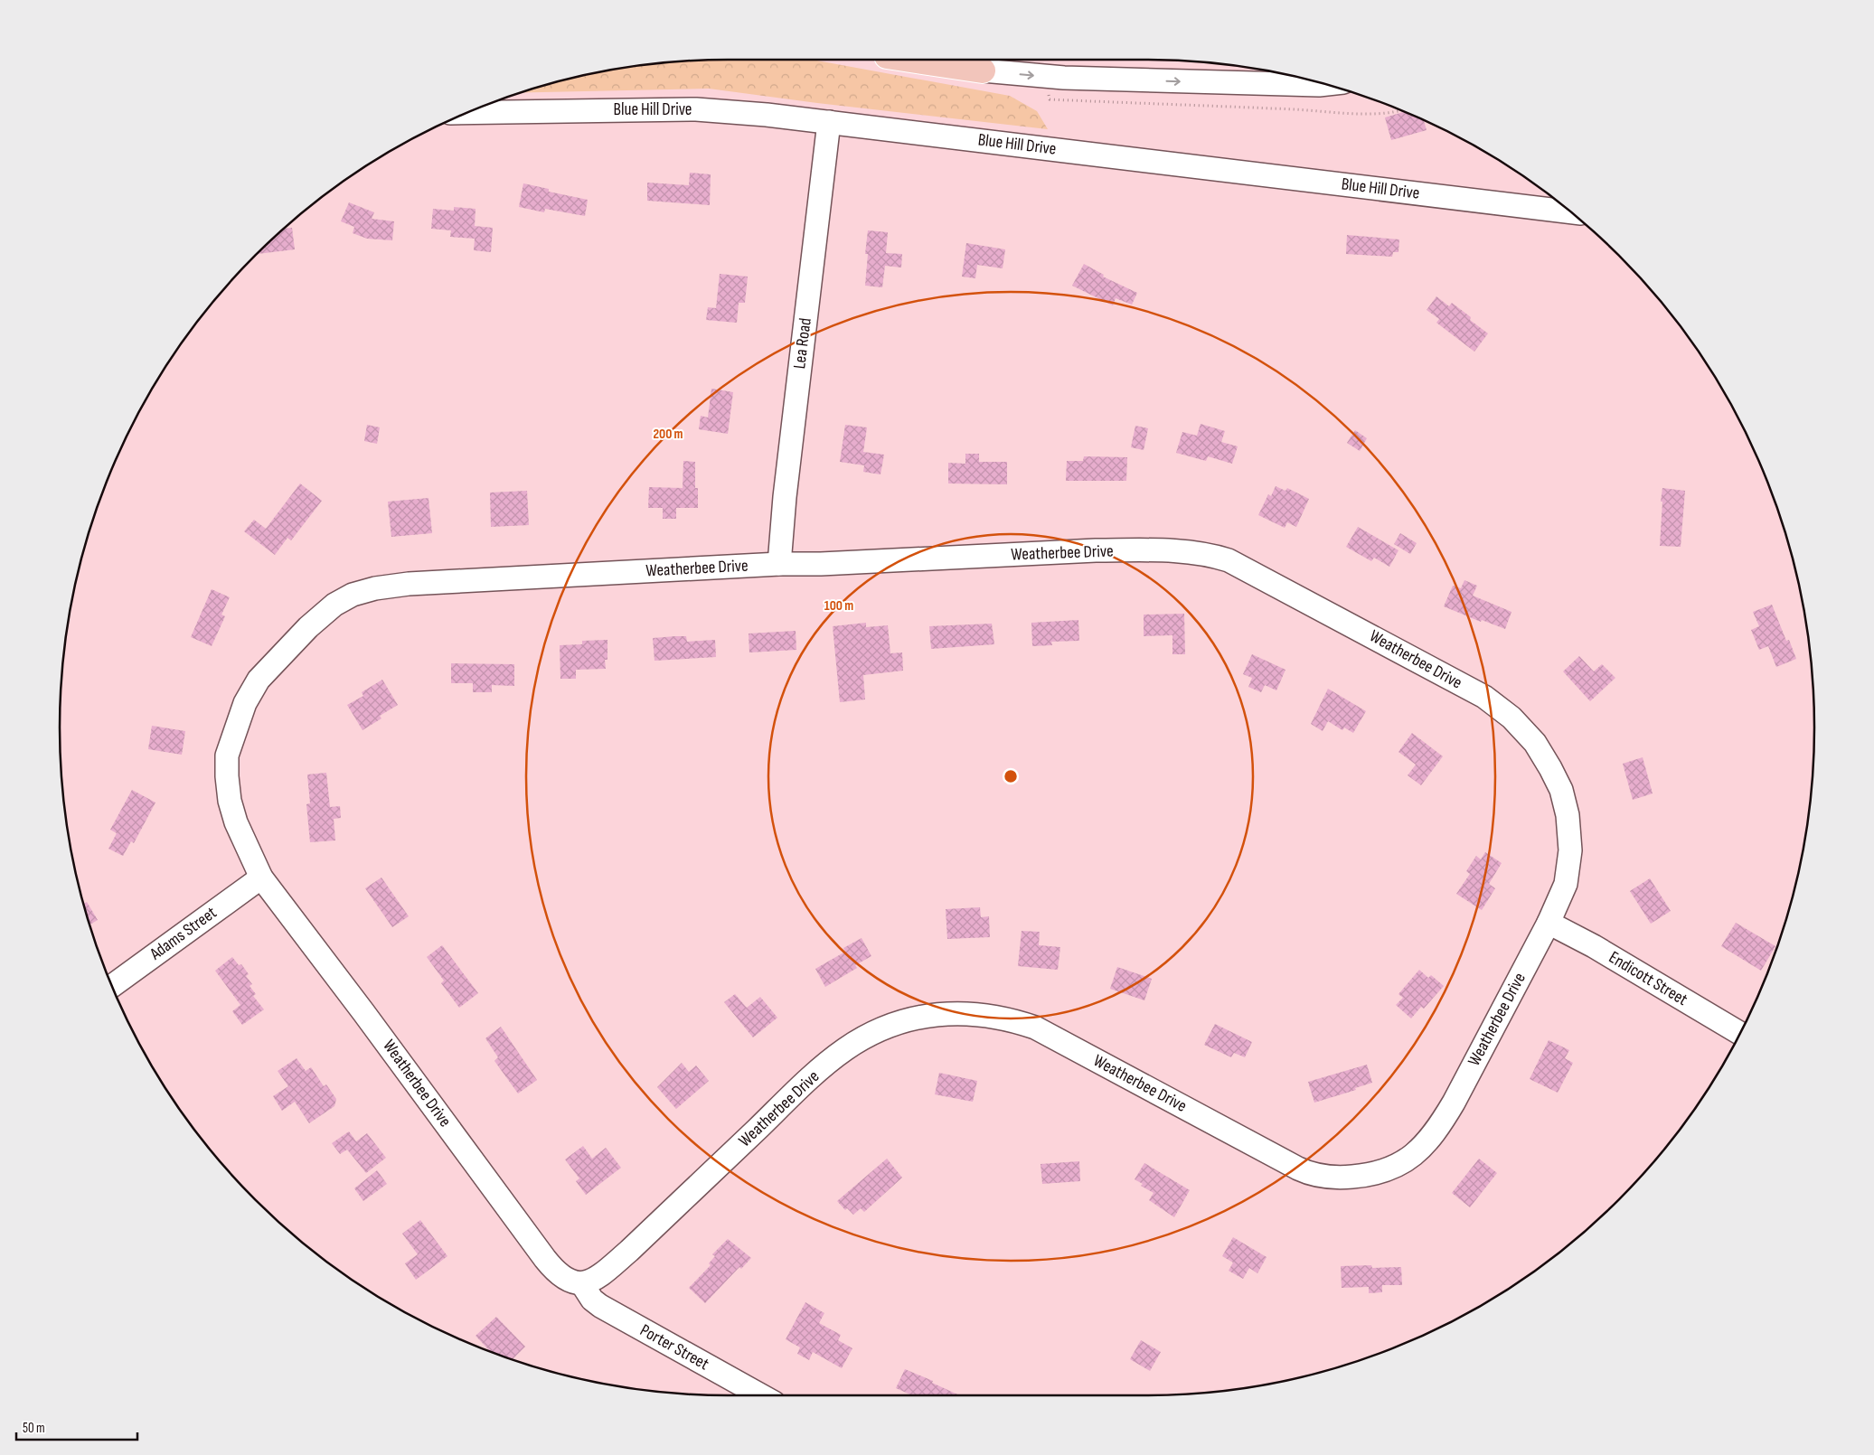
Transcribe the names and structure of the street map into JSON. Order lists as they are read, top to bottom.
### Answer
{
  "streets": {
    "street": [
      "Blue Hill Drive",
      "Lea Road",
      "Weatherbee Drive",
      "Adams Street",
      "Endicott Street",
      "Porter Street"
    ]
  },
  "crossings": [
    ["Blue Hill Drive", "Lea Road"],
    ["Lea Road", "Weatherbee Drive"],
    ["Weatherbee Drive", "Adams Street"],
    ["Weatherbee Drive", "Endicott Street"],
    ["Weatherbee Drive", "Porter Street"]
  ],
  "scale_bar": "50 m",
  "rings": ["200 m", "100 m"]
}
